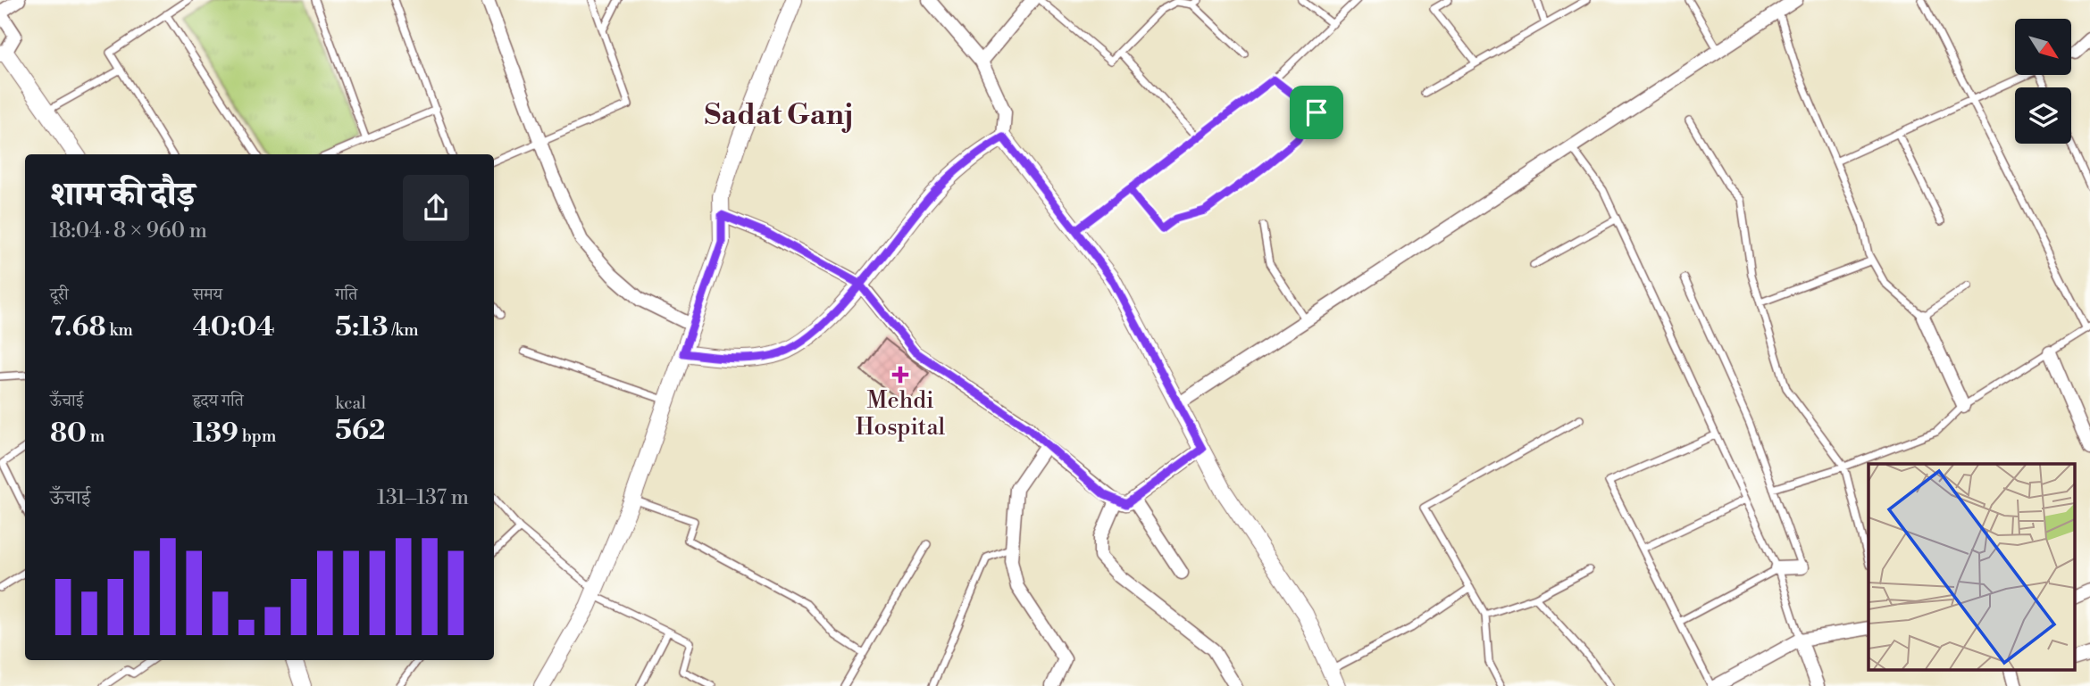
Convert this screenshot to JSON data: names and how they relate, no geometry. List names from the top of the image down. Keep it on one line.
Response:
{"districts":["Sadat Ganj"],"places":{"health":["Mehdi Hospital"]},"north":"bottom right","page":{"heading":["शाम की दौड़","18:04 · 8 × 960 m"],"stats":[["दूरी","7.68 km"],["समय","40:04"],["गति","5:13 /km"],["ऊँचाई","80 m"],["हृदय गति","139 bpm"],["kcal","562"]],"chart":["ऊँचाई","131–137 m"]}}
